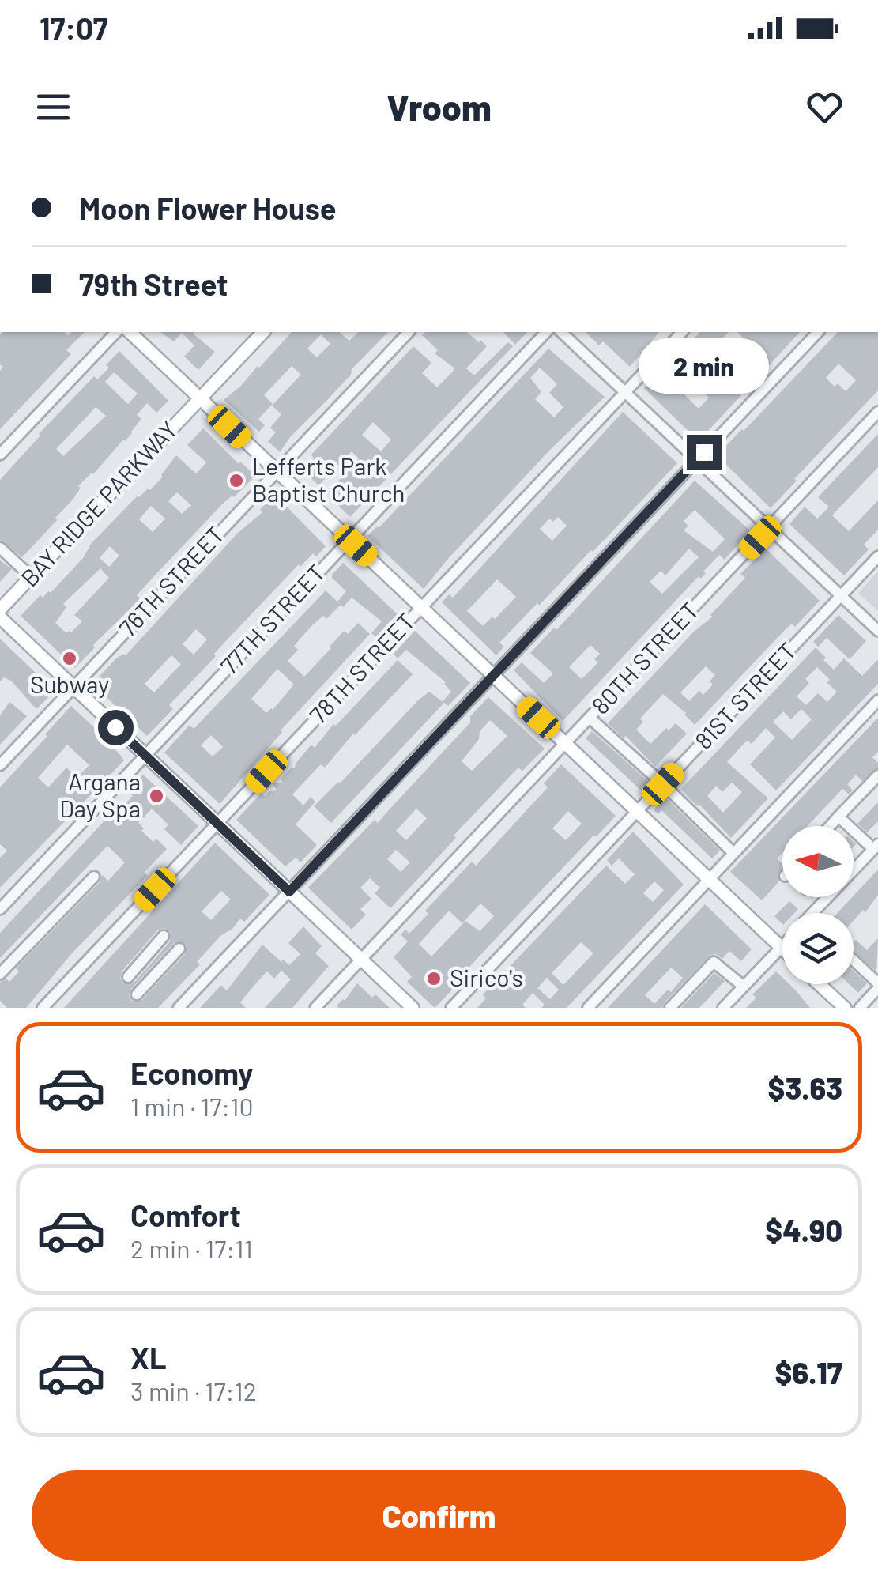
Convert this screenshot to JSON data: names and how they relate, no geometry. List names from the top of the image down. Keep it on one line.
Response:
{"streets":{"main road":["BAY RIDGE PARKWAY"],"street":["76TH STREET","77TH STREET","80TH STREET","78TH STREET","81ST STREET"]},"places":["Lefferts Park Baptist Church","Subway","Argana Day Spa","Sirico's"],"north":"left","page":{"status":"17:07","header":"Vroom","banner":["Moon Flower House","79th Street"],"bubble":"2 min","list":[{"name":"Economy","note":"1 min · 17:10","value":"$3.63"},{"name":"Comfort","note":"2 min · 17:11","value":"$4.90"},{"name":"XL","note":"3 min · 17:12","value":"$6.17"}],"buttons":"Confirm"}}
